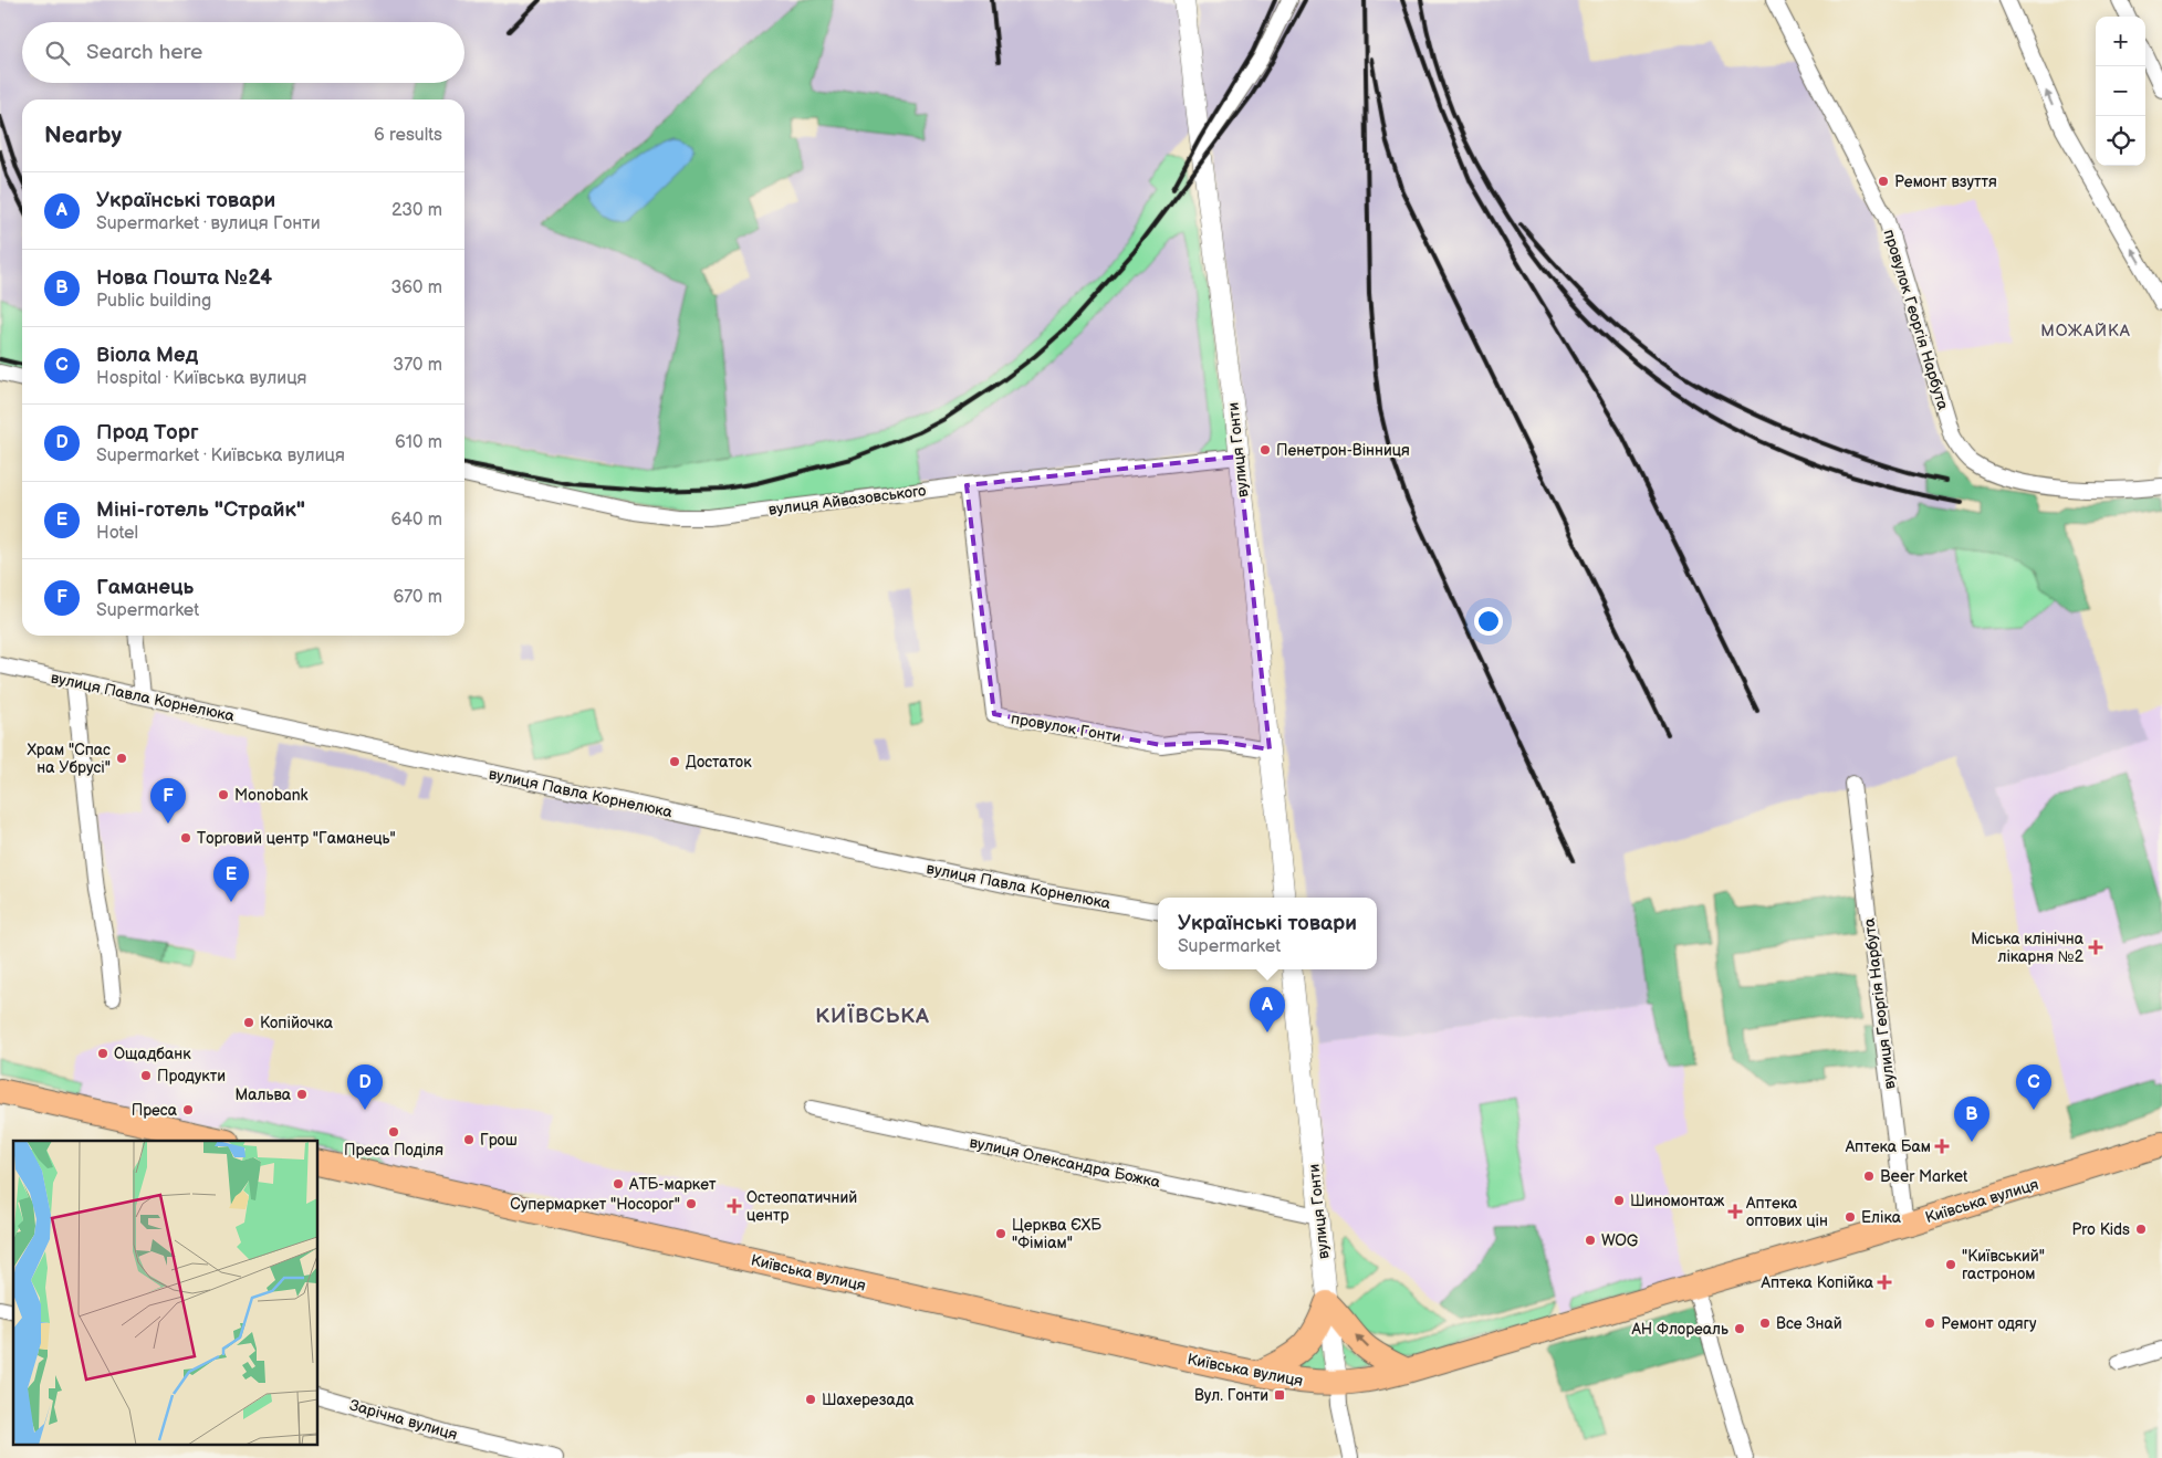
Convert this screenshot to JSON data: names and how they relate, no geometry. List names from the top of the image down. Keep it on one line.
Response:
{"streets":{"main road":["Київська вулиця"],"street":["провулок Георгія Нарбута","вулиця Гонти","вулиця Айвазовського","вулиця Павла Корнелюка","провулок Гонти","вулиця Георгія Нарбута","вулиця Олександра Божка","Зарічна вулиця"]},"crossings":[["вулиця Гонти","вулиця Айвазовського"],["вулиця Гонти","провулок Гонти"],["вулиця Гонти","вулиця Олександра Божка"],["вулиця Гонти","Київська вулиця"],["вулиця Айвазовського","провулок Гонти"],["вулиця Георгія Нарбута","Київська вулиця"]],"districts":["МОЖАЙКА","КИЇВСЬКА"],"places":{"other":["Ремонт взуття","Пенетрон-Вінниця","Храм \"Спас на Убрусі\"","Достаток","Monobank","Торговий центр \"Гаманець\"","Копійочка","Ощадбанк","Продукти","Мальва","Преса","Преса Поділя","Грош","Beer Market","АТБ-маркет","Шиномонтаж","Супермаркет \"Носорог\"","Еліка","Pro Kids","Церква ЄХБ \"Фіміам\"","WOG","\"Київський\" гастроном","Все Знай","Ремонт одягу","АН Флореаль","Шахерезада"],"health":["Міська клінічна лікарня №2","Аптека Бам","Остеопатичний центр","Аптека оптових цін","Аптека Копійка"],"transit":["Вул. Гонти"]},"page":{"map_buttons":["+","−"],"search":"Search here","heading":["Nearby","6 results"],"list":[{"mark":"A","name":"Українські товари","note":"Supermarket · вулиця Гонти","value":"230 m"},{"mark":"B","name":"Нова Пошта №24","note":"Public building","value":"360 m"},{"mark":"C","name":"Віола Мед","note":"Hospital · Київська вулиця","value":"370 m"},{"mark":"D","name":"Прод Торг","note":"Supermarket · Київська вулиця","value":"610 m"},{"mark":"E","name":"Міні-готель \"Страйк\"","note":"Hotel","value":"640 m"},{"mark":"F","name":"Гаманець","note":"Supermarket","value":"670 m"}],"pins":["F","E","A","C","D","B"],"popup":["Українські товари","Supermarket"]}}
